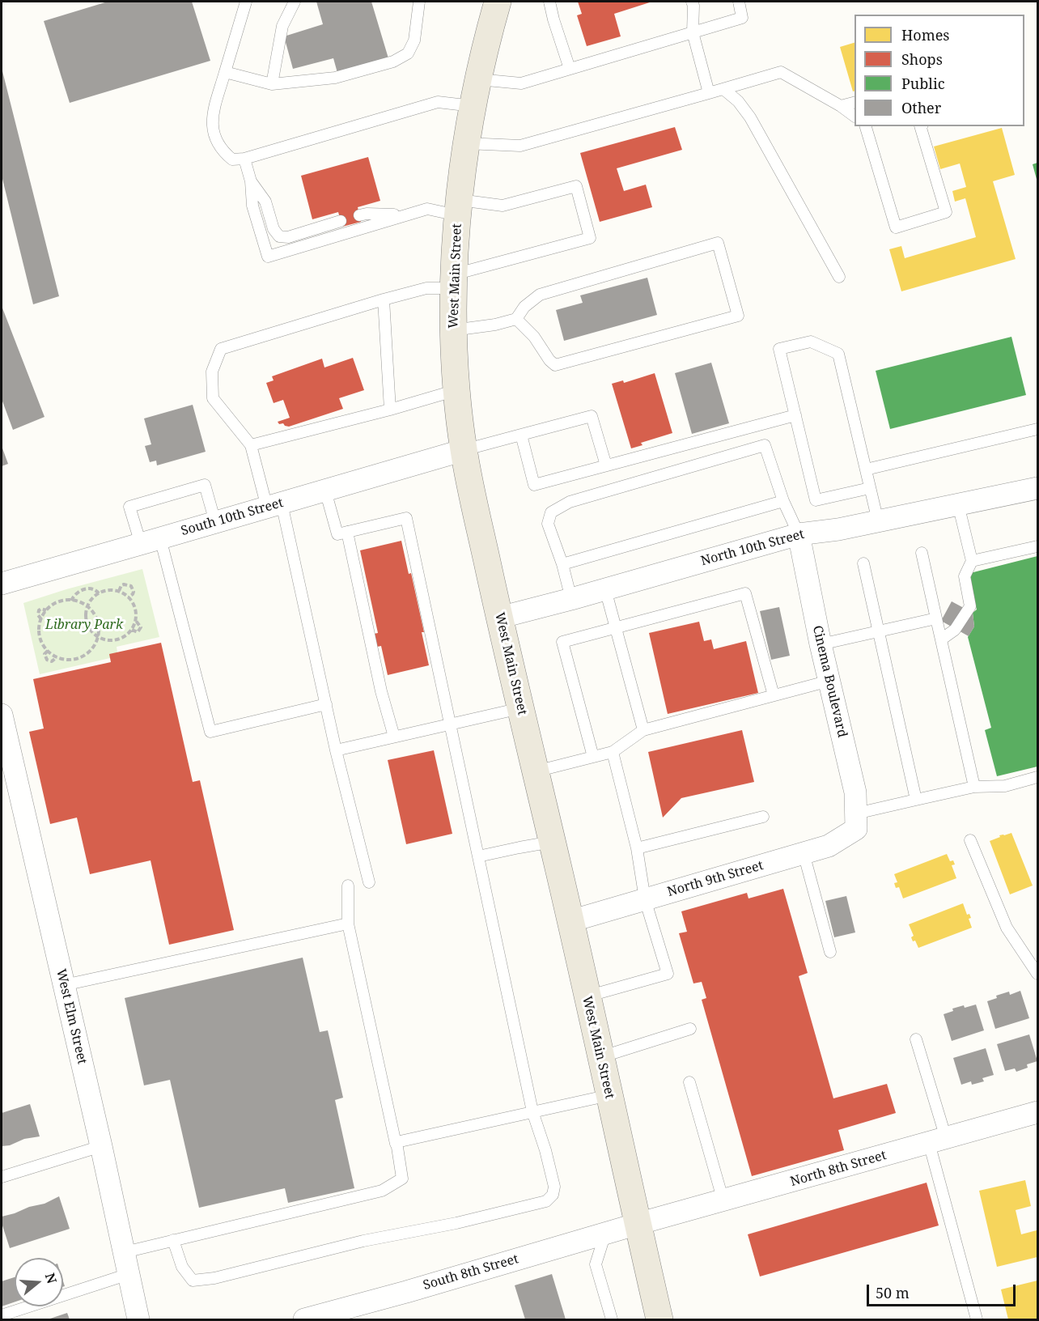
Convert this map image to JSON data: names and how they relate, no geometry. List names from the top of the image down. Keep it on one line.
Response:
{"streets":{"main road":["West Main Street"],"street":["South 10th Street","North 10th Street","Cinema Boulevard","North 9th Street","West Elm Street","North 8th Street","South 8th Street"]},"crossings":[["West Main Street","South 10th Street"],["West Main Street","North 10th Street"],["West Main Street","North 9th Street"],["West Main Street","North 8th Street"],["West Main Street","South 8th Street"],["North 10th Street","Cinema Boulevard"],["Cinema Boulevard","North 9th Street"],["North 8th Street","South 8th Street"]],"parks":["Library Park"],"legend":["Homes","Shops","Public","Other"],"scale_bar":"50 m","north":"right"}
